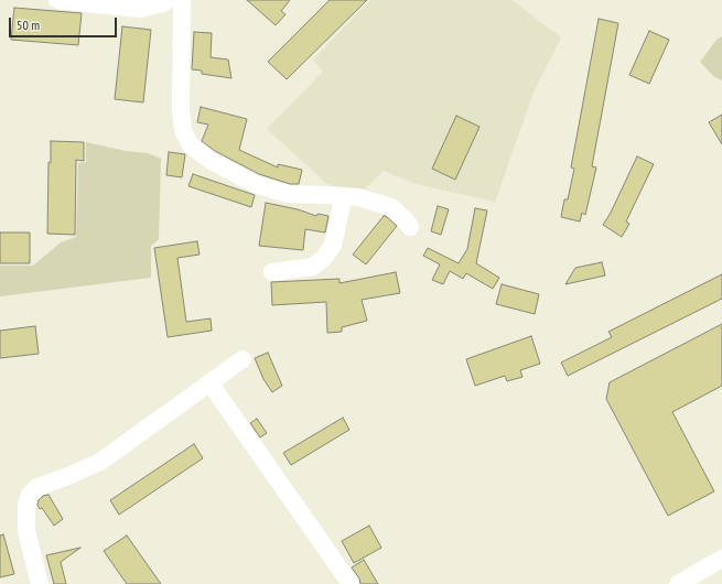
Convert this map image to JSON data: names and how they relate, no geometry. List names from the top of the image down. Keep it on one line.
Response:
{"scale_bar":"50 m"}
